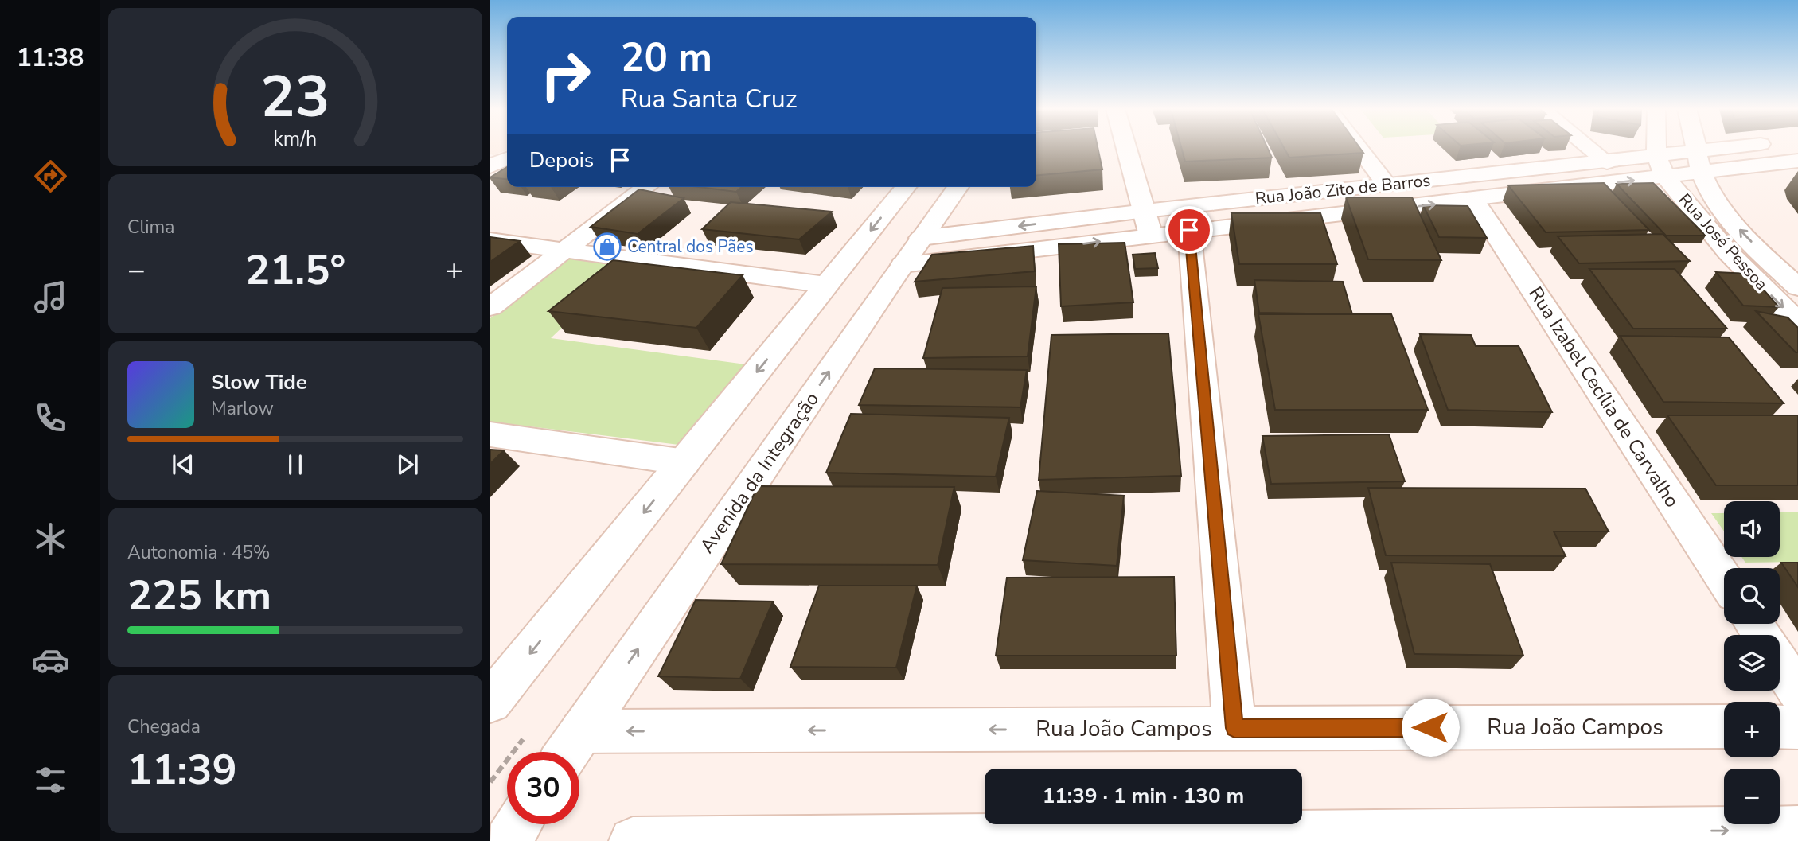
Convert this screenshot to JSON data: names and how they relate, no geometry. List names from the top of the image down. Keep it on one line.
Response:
{"streets":{"street":["Rua João Zito de Barros","Rua José Pessoa","Rua Izabel Cecília de Carvalho","Avenida da Integração","Rua João Campos"]},"crossings":[["Rua João Zito de Barros","Rua José Pessoa"],["Rua João Zito de Barros","Rua Izabel Cecília de Carvalho"],["Rua João Zito de Barros","Avenida da Integração"],["Avenida da Integração","Rua João Campos"]],"places":{"shop":["Central dos Pães"]},"page":{"tabs":"11:38","turn":["20 m","Rua Santa Cruz"],"then":"Depois","tile":["Clima",["Autonomia · 45%","225 km"],["Chegada","11:39"]],"heat":["−","21.5°","+"],"song":["Slow Tide","Marlow"],"map_buttons":["+","−"],"limit":"30","trip":"11:39 · 1 min · 130 m","gauge":["23","km/h"]}}
